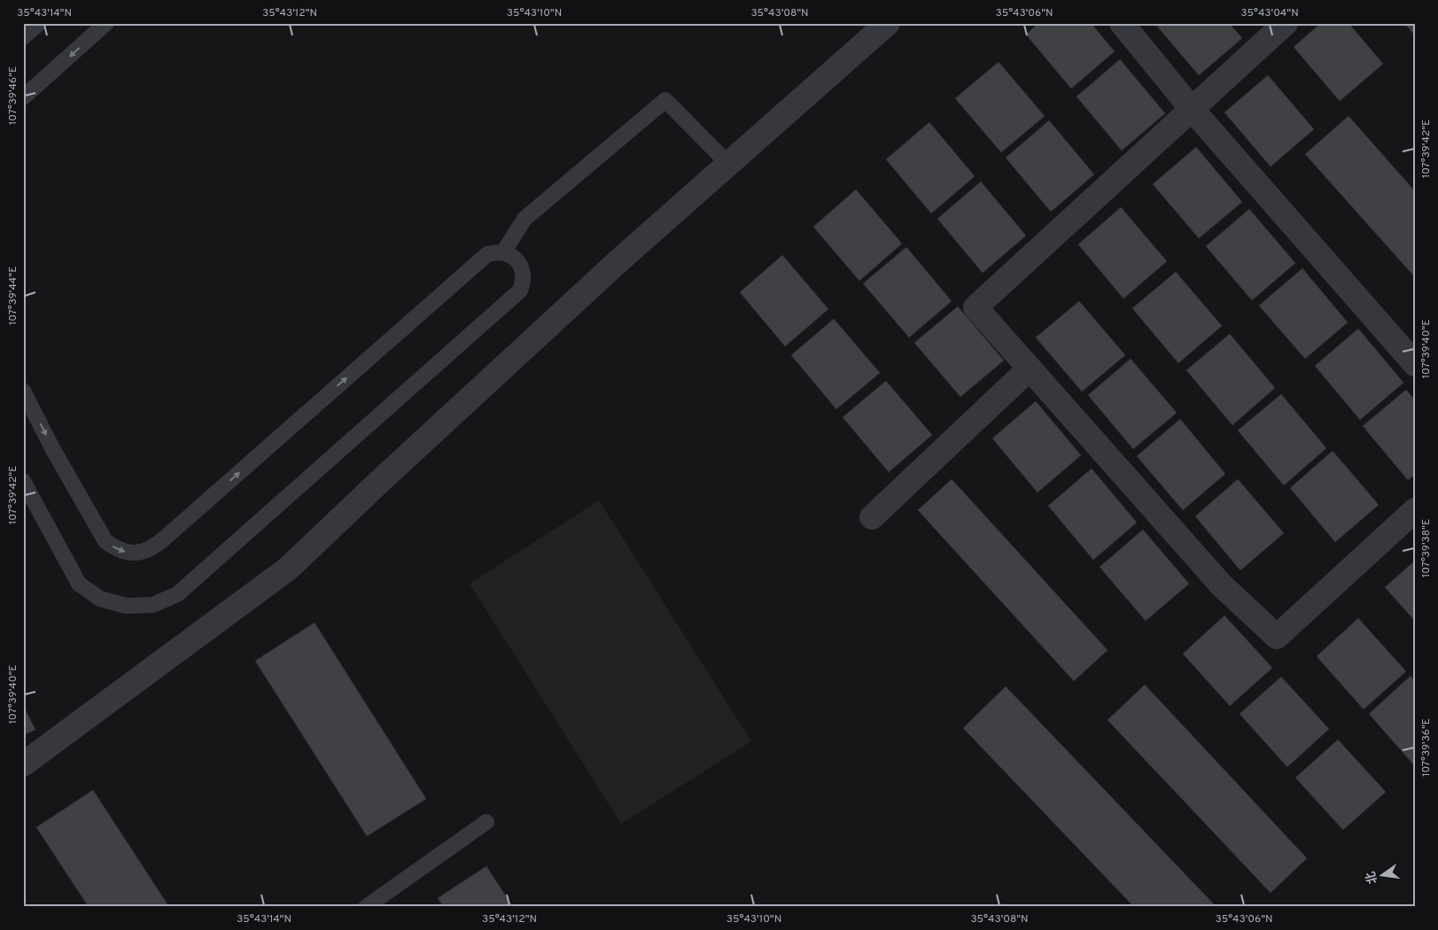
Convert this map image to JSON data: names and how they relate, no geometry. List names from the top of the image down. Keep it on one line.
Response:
{"north":"left","coordinates":["35°43'14\"N","35°43'12\"N","35°43'10\"N","35°43'08\"N","35°43'06\"N","35°43'04\"N","107°39'46\"E","107°39'42\"E","107°39'44\"E","107°39'40\"E","107°39'38\"E","107°39'36\"E"]}
